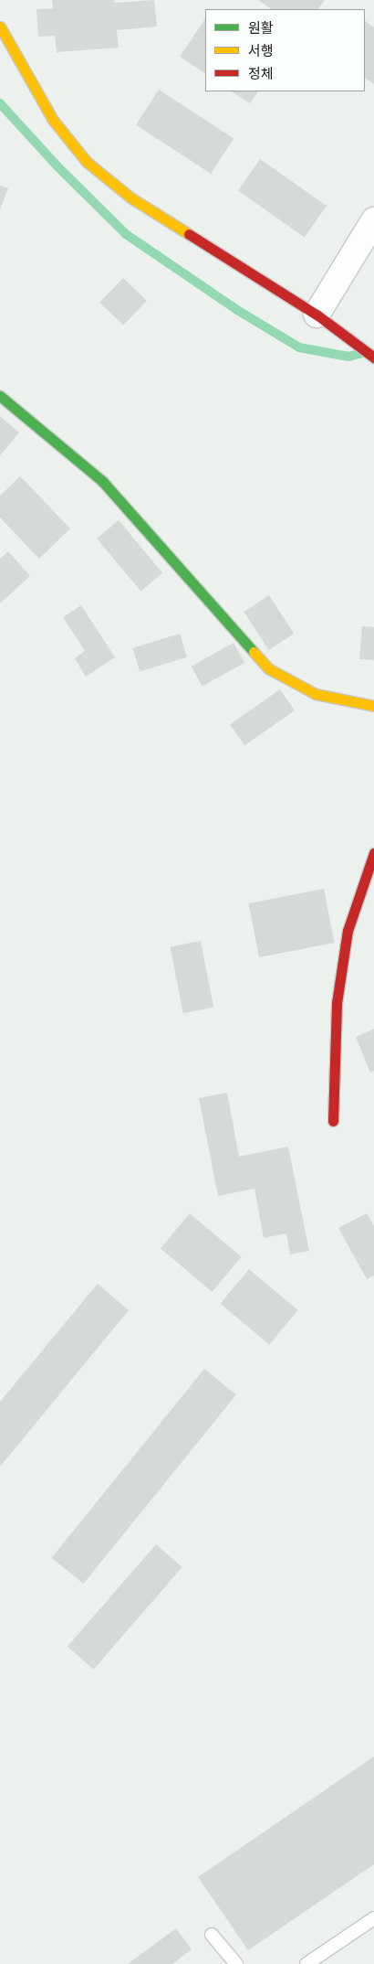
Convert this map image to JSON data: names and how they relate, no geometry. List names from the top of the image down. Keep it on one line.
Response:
{"legend":["원활","서행","정체"]}
